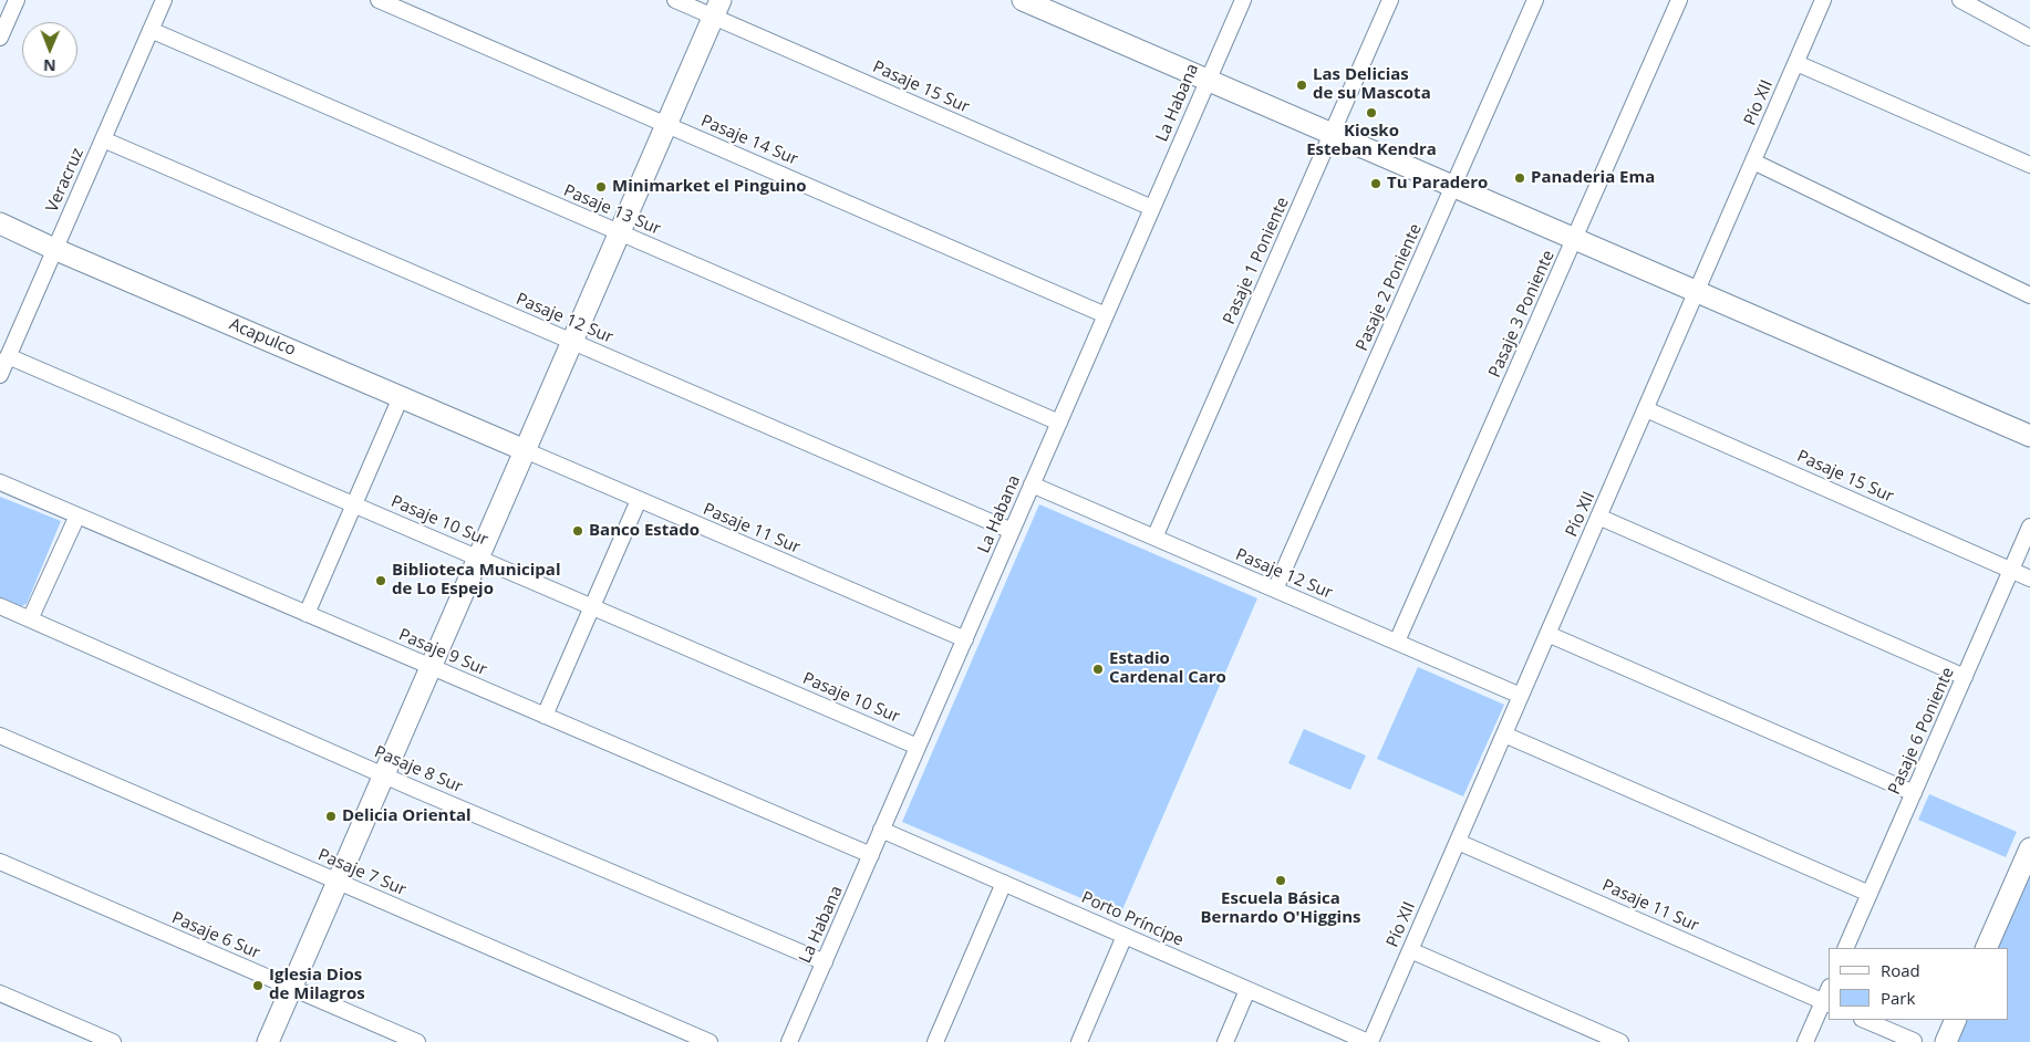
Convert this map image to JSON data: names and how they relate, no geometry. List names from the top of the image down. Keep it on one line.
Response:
{"streets":{"main road":["Acapulco"],"street":["Pasaje 15 Sur","La Habana","Pío XII","Pasaje 14 Sur","Veracruz","Pasaje 13 Sur","Pasaje 1 Poniente","Pasaje 2 Poniente","Pasaje 3 Poniente","Pasaje 12 Sur","Pasaje 10 Sur","Pasaje 11 Sur","Pasaje 9 Sur","Pasaje 6 Poniente","Pasaje 8 Sur","Pasaje 7 Sur","Porto Príncipe","Pasaje 6 Sur"]},"crossings":[["Pasaje 15 Sur","La Habana"],["Pasaje 15 Sur","Pío XII"],["Pasaje 15 Sur","Pasaje 6 Poniente"],["La Habana","Pasaje 14 Sur"],["La Habana","Pasaje 13 Sur"],["La Habana","Pasaje 12 Sur"],["La Habana","Pasaje 10 Sur"],["La Habana","Pasaje 11 Sur"],["La Habana","Pasaje 9 Sur"],["La Habana","Pasaje 8 Sur"],["La Habana","Porto Príncipe"],["Pío XII","Pasaje 12 Sur"],["Pío XII","Pasaje 11 Sur"],["Pío XII","Porto Príncipe"],["Veracruz","Pasaje 13 Sur"],["Veracruz","Pasaje 12 Sur"],["Veracruz","Acapulco"],["Veracruz","Pasaje 10 Sur"],["Pasaje 1 Poniente","Pasaje 12 Sur"],["Pasaje 2 Poniente","Pasaje 12 Sur"],["Pasaje 3 Poniente","Pasaje 12 Sur"],["Acapulco","Pasaje 11 Sur"]],"places":["Las Delicias de su Mascota","Kiosko Esteban Kendra","Panaderia Ema","Tu Paradero","Minimarket el Pinguino","Banco Estado","Biblioteca Municipal de Lo Espejo","Estadio Cardenal Caro","Delicia Oriental","Escuela Básica Bernardo O'Higgins","Iglesia Dios de Milagros"],"legend":["Road","Park"],"north":"bottom"}
